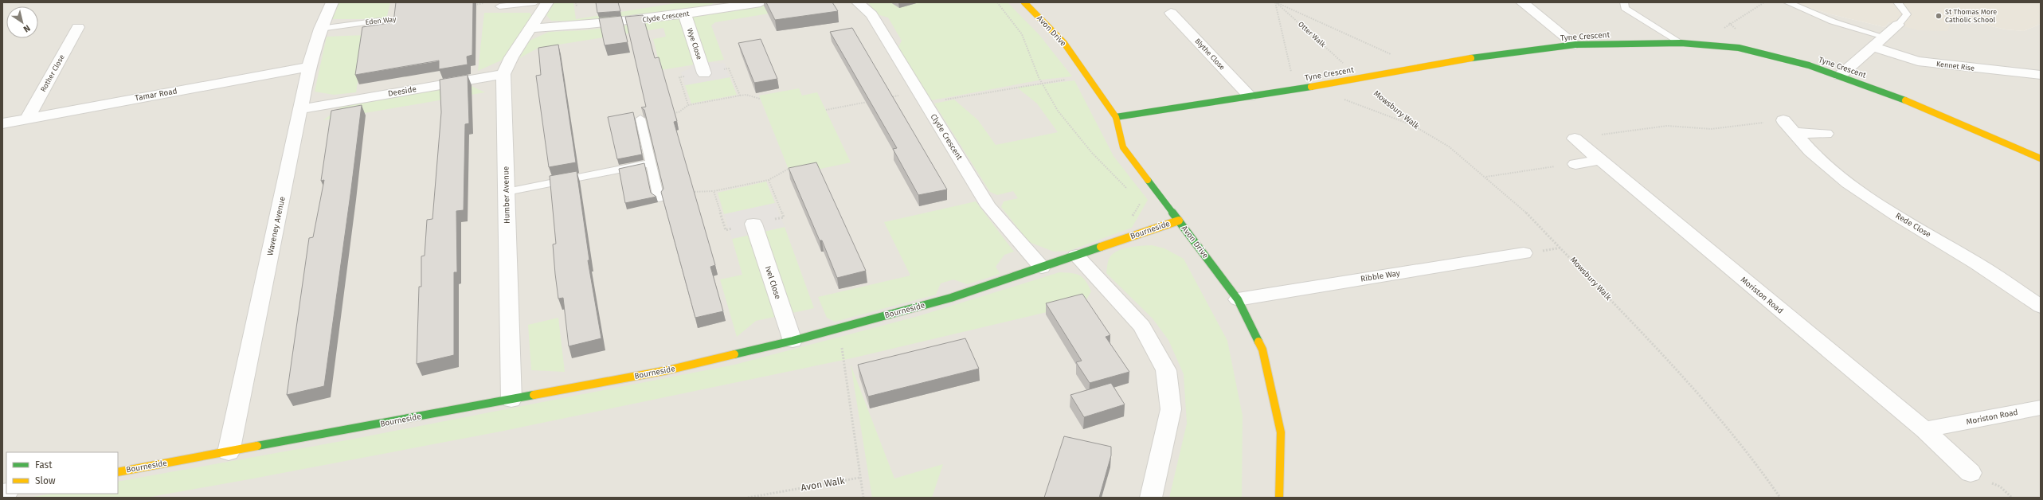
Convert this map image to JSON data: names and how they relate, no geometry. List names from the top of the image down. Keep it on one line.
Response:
{"streets":{"street":["Clyde Crescent","Avon Drive","Tyne Crescent","Wye Close","Blythe Close","Kennet Rise","Rother Close","Deeside","Tamar Road","Humber Avenue","Rede Close","Waveney Avenue","Bourneside","Ribble Way","Ivel Close","Moriston Road"],"lane":["Eden Way"],"path":["Otter Walk","Mowsbury Walk","Avon Walk"]},"crossings":[["Clyde Crescent","Wye Close"],["Clyde Crescent","Humber Avenue"],["Clyde Crescent","Bourneside"],["Eden Way","Waveney Avenue"],["Avon Drive","Tyne Crescent"],["Avon Drive","Bourneside"],["Avon Drive","Ribble Way"],["Tyne Crescent","Blythe Close"],["Rother Close","Tamar Road"],["Deeside","Humber Avenue"],["Deeside","Waveney Avenue"],["Tamar Road","Waveney Avenue"],["Humber Avenue","Bourneside"],["Waveney Avenue","Bourneside"],["Bourneside","Ivel Close"]],"places":["St Thomas More Catholic School"],"legend":["Fast","Slow"],"north":"bottom right"}
